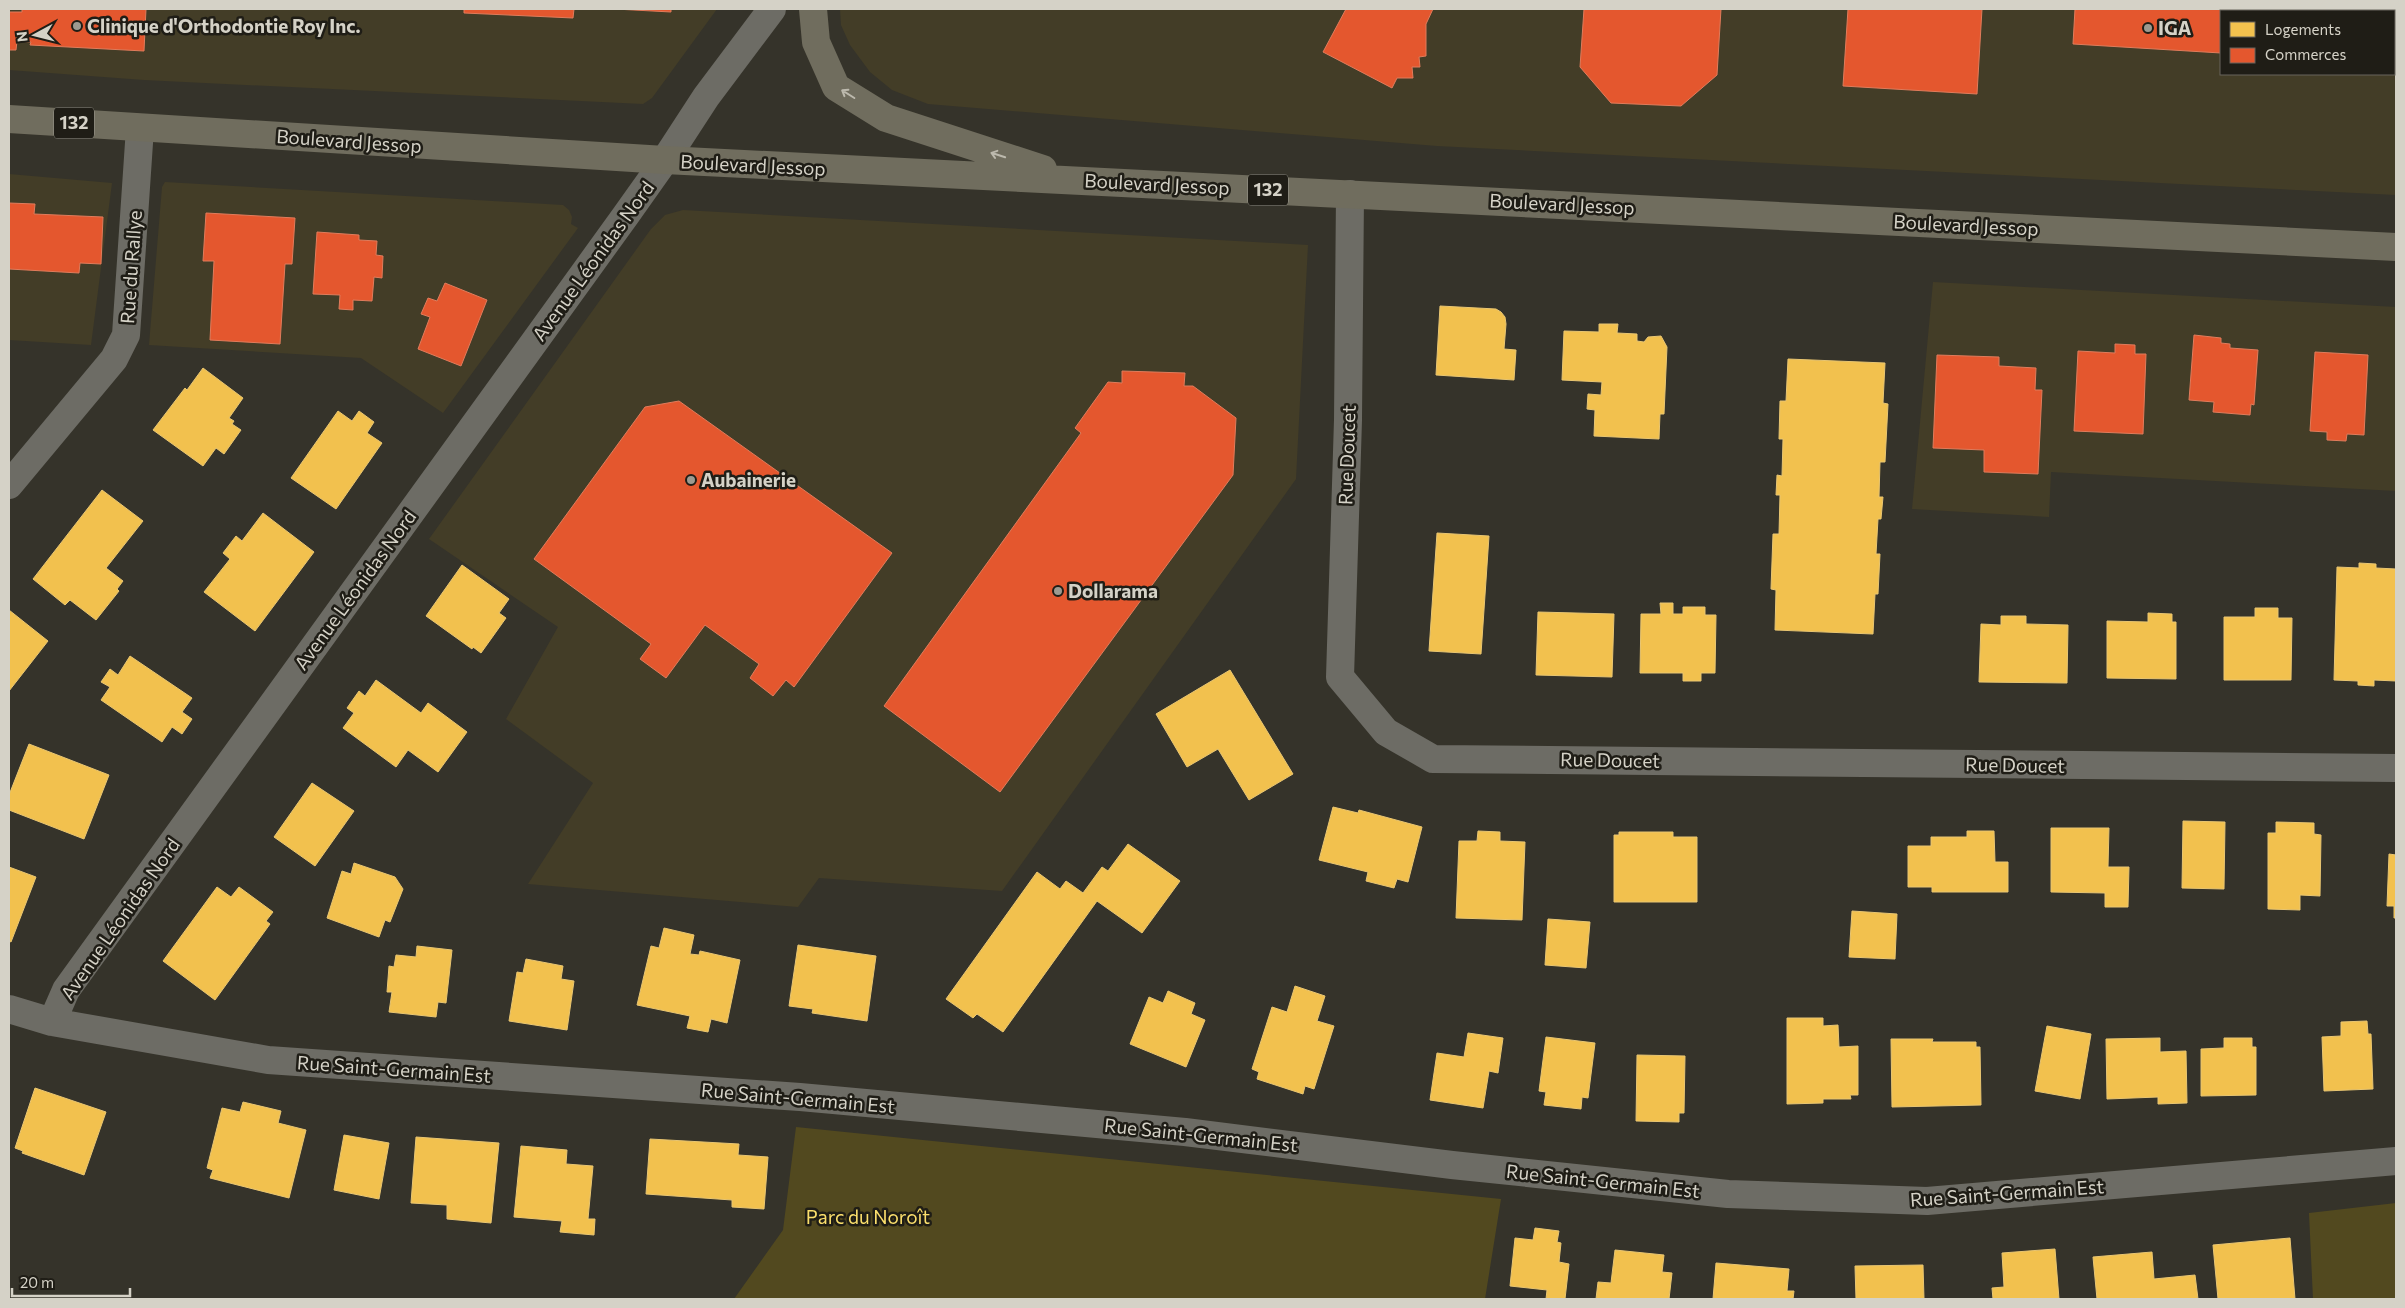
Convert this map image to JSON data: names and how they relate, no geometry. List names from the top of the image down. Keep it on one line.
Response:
{"streets":{"main road":["132","Boulevard Jessop"],"street":["Avenue Léonidas Nord","Rue du Rallye","Rue Doucet","Rue Saint-Germain Est"]},"crossings":[["Boulevard Jessop","Avenue Léonidas Nord"],["Boulevard Jessop","Rue du Rallye"],["Boulevard Jessop","Rue Doucet"],["Avenue Léonidas Nord","Rue Saint-Germain Est"]],"parks":["Parc du Noroît"],"places":["Clinique d'Orthodontie Roy Inc.","IGA","Aubainerie","Dollarama"],"legend":["Logements","Commerces"],"scale_bar":"20 m","north":"left"}
